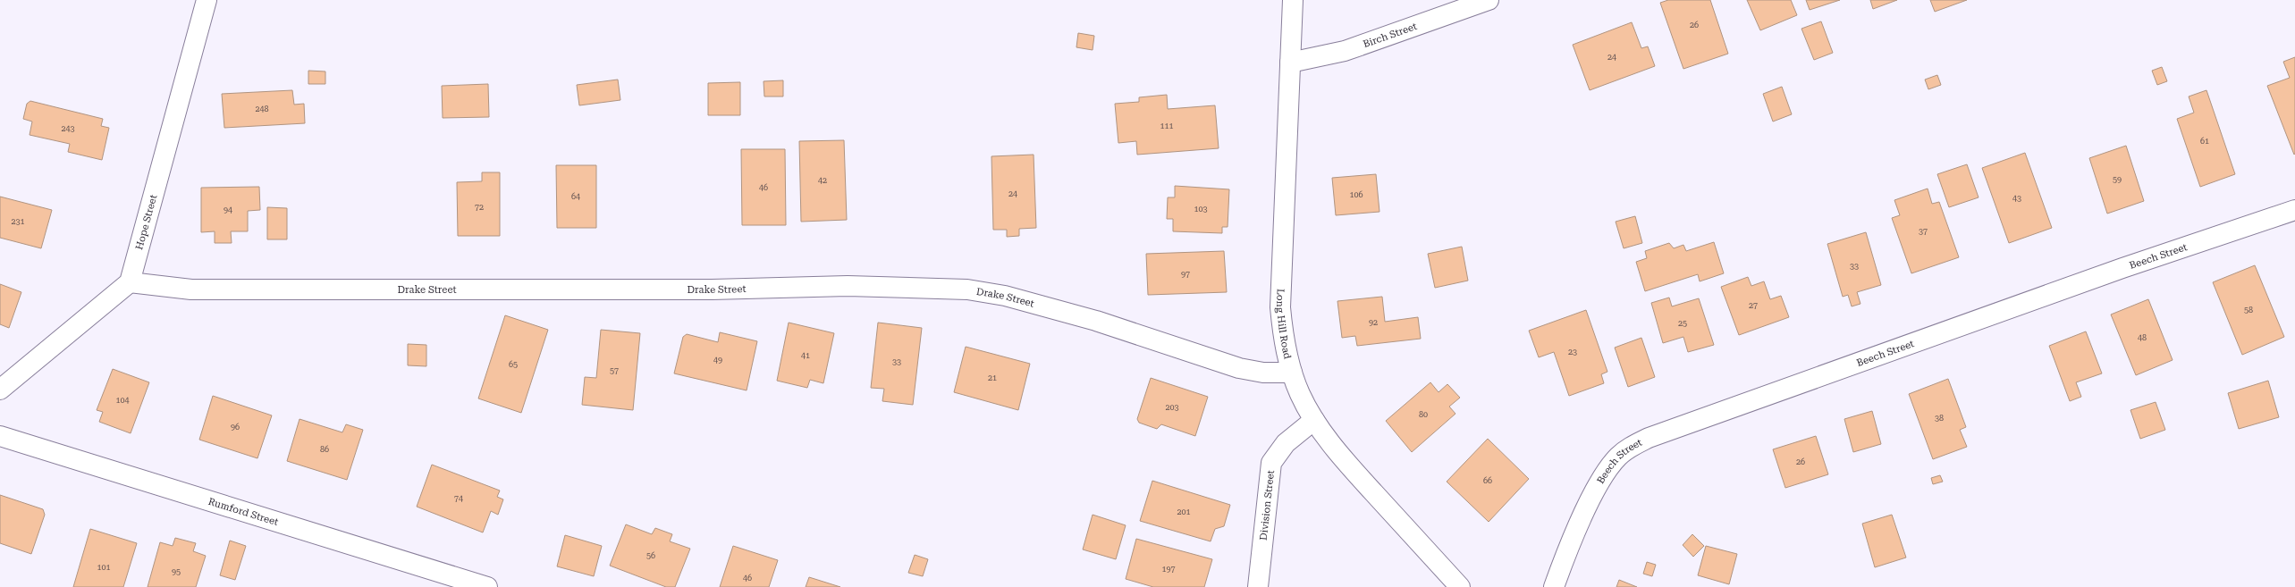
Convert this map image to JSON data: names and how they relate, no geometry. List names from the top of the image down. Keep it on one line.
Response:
{"streets":{"street":["Birch Street","Hope Street","Beech Street","Drake Street","Long Hill Road","Division Street","Rumford Street"]},"crossings":[["Birch Street","Long Hill Road"],["Hope Street","Drake Street"],["Drake Street","Long Hill Road"],["Long Hill Road","Division Street"]],"house_numbers":["26","24","248","111","243","61","59","42","46","24","106","64","43","72","103","94","231","37","33","97","27","58","92","25","48","23","41","49","33","65","57","21","104","203","80","38","96","86","26","66","74","201","56","101","197","95","46"]}
